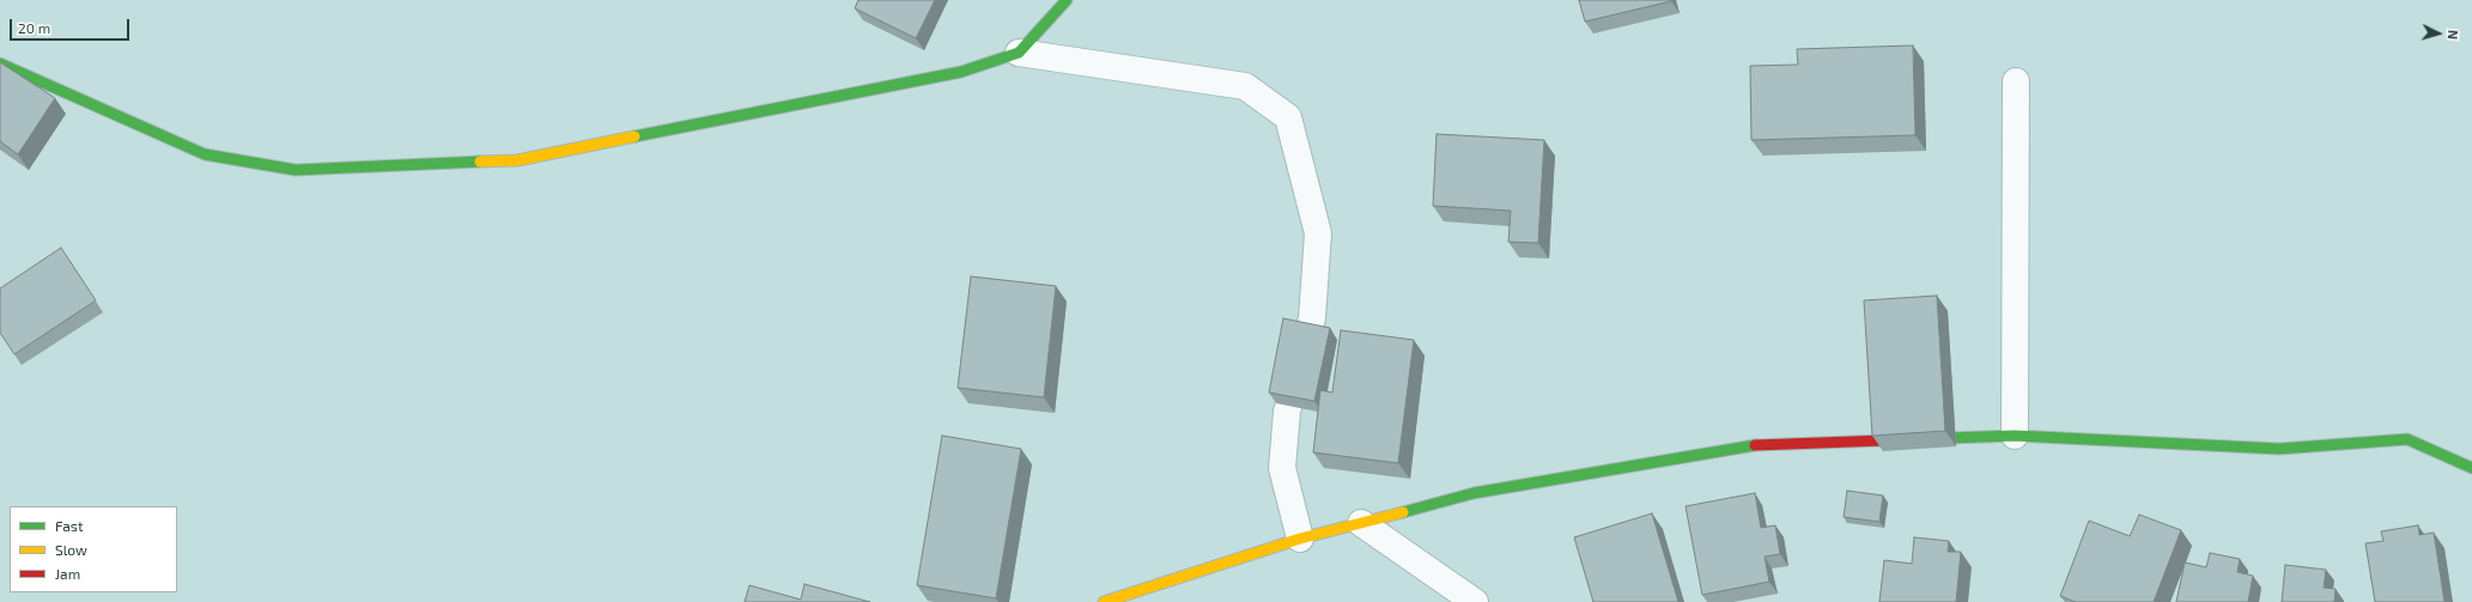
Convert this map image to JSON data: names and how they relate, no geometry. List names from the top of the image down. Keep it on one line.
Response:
{"legend":["Fast","Slow","Jam"],"scale_bar":"20 m","north":"right"}
